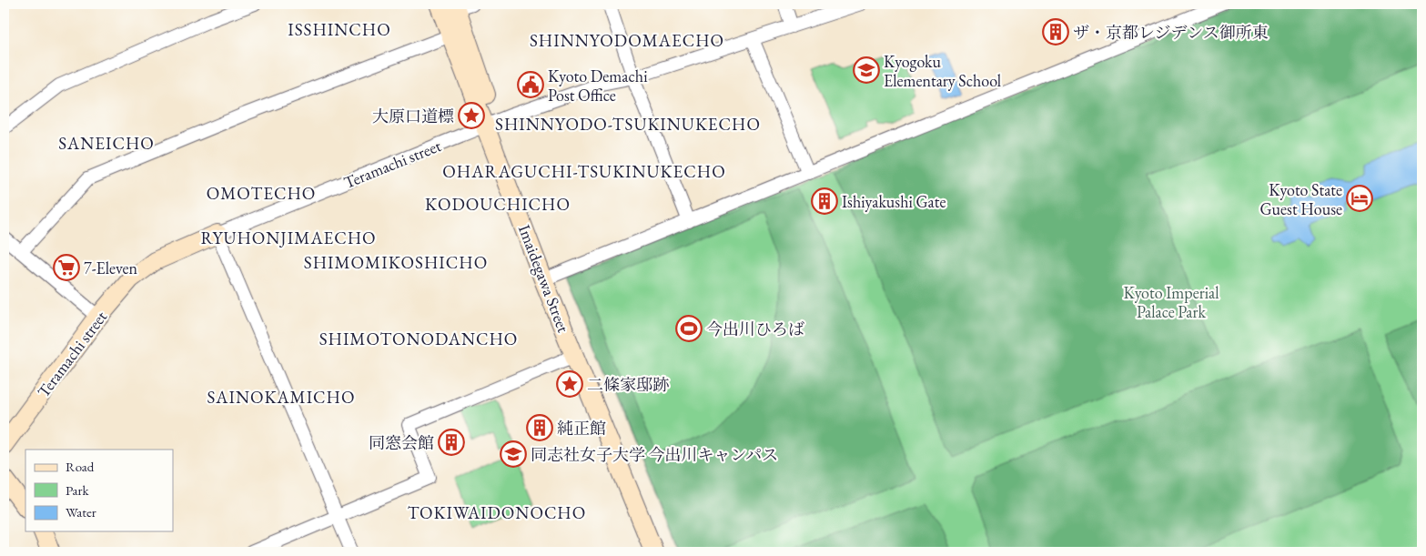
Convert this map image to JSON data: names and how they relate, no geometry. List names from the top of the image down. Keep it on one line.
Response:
{"streets":{"main road":["Teramachi street","Imaidegawa Street"]},"crossings":[["Teramachi street","Imaidegawa Street"]],"districts":["ISSHINCHO","SHINNYODOMAECHO","SHINNYODO-TSUKINUKECHO","SANEICHO","OHARAGUCHI-TSUKINUKECHO","OMOTECHO","KODOUCHICHO","RYUHONJIMAECHO","SHIMOMIKOSHICHO","SHIMOTONODANCHO","SAINOKAMICHO","TOKIWAIDONOCHO"],"parks":["Kyoto Imperial Palace Park"],"places":{"building":["ザ・京都レジデンス御所東","Ishiyakushi Gate","純正館","同窓会館"],"school or university":["Kyogoku Elementary School","同志社女子大学 今出川キャンパス"],"public building":["Kyoto Demachi Post Office"],"place":["大原口道標","二條家邸跡"],"hotel":["Kyoto State Guest House"],"supermarket":["7-Eleven"],"sports":["今出川ひろば"]},"legend":["Road","Park","Water"]}
